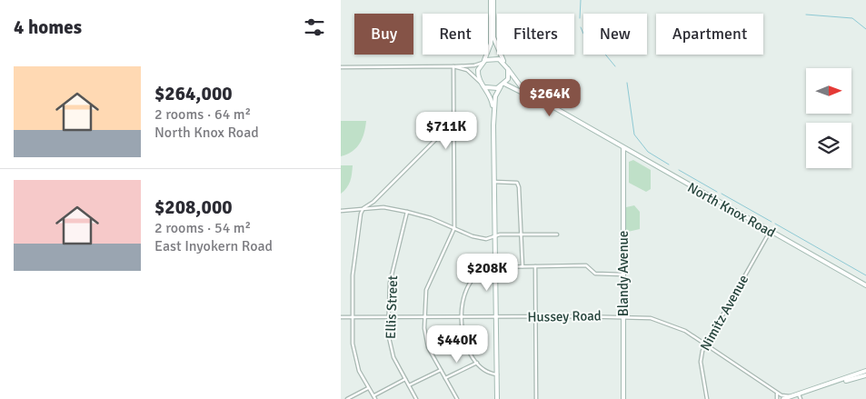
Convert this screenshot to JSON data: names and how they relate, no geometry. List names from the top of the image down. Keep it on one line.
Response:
{"streets":{"street":["North Knox Road","Blandy Avenue","Ellis Street","Nimitz Avenue","Hussey Road"]},"crossings":[["North Knox Road","Blandy Avenue"],["North Knox Road","Nimitz Avenue"],["Blandy Avenue","Hussey Road"],["Ellis Street","Hussey Road"],["Nimitz Avenue","Hussey Road"]],"north":"right","page":{"heading":"4 homes","chip":["Buy","Rent","Filters","New","Apartment"],"list":[{"name":"$264,000","note":"2 rooms · 64 m² · North Knox Road"},{"name":"$208,000","note":"2 rooms · 54 m² · East Inyokern Road"}],"price":["$264K","$711K","$208K","$440K"]}}
